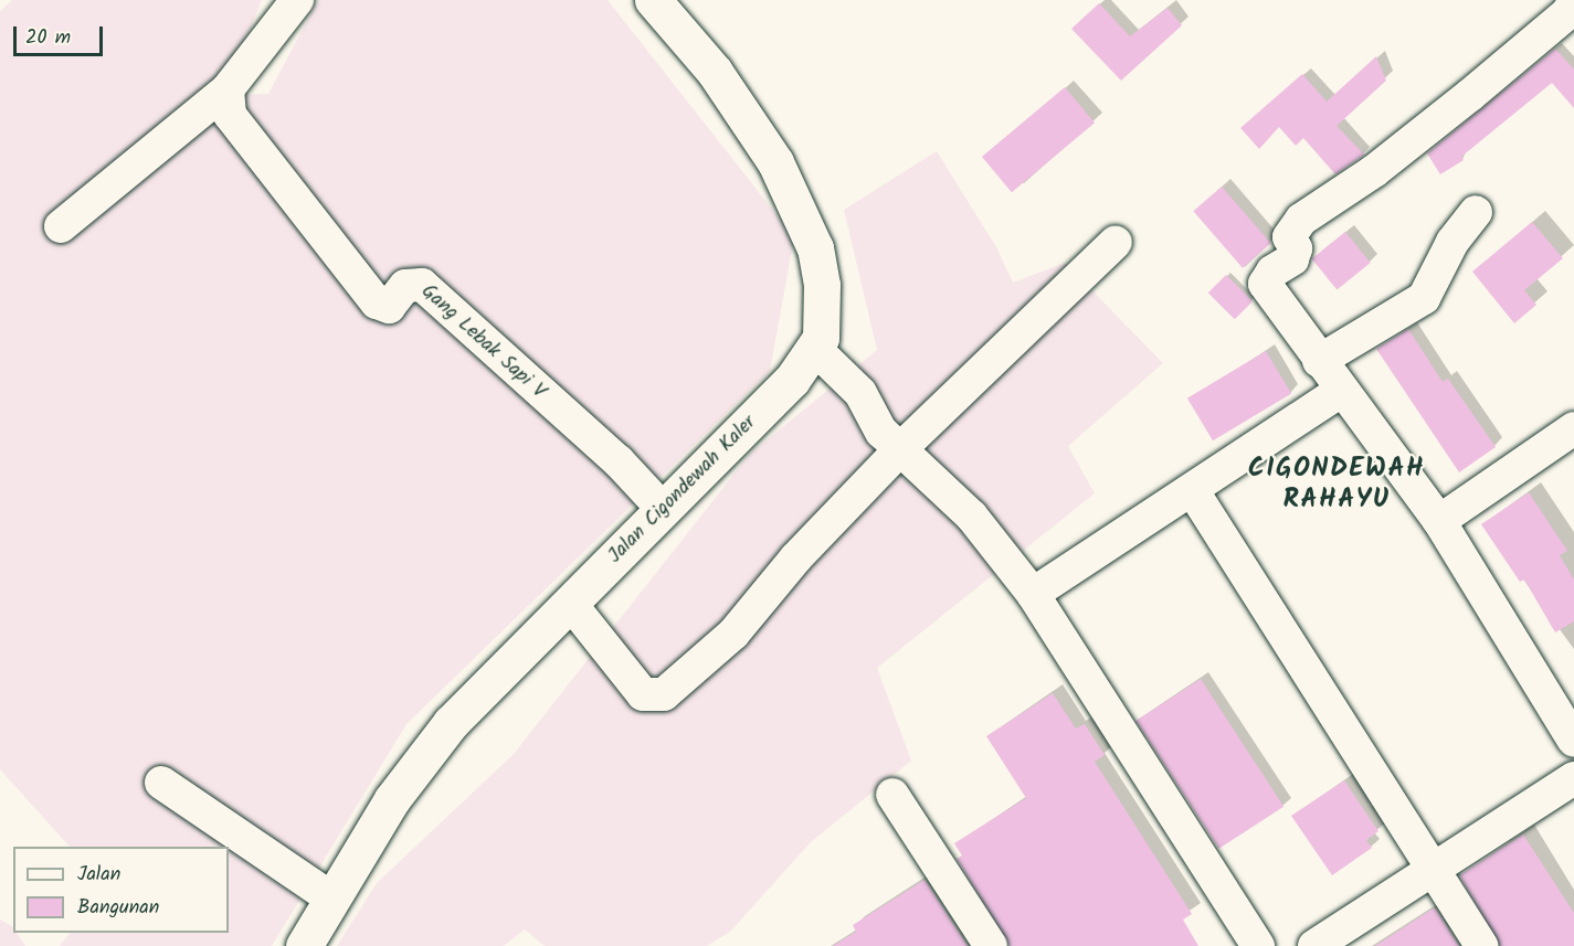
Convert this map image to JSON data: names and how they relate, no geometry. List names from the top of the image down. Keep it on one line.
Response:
{"streets":{"main road":["Jalan Cigondewah Kaler"],"street":["Gang Lebak Sapi V"]},"crossings":[["Gang Lebak Sapi V","Jalan Cigondewah Kaler"]],"districts":["CIGONDEWAH RAHAYU"],"legend":["Jalan","Bangunan"],"scale_bar":"20 m"}
